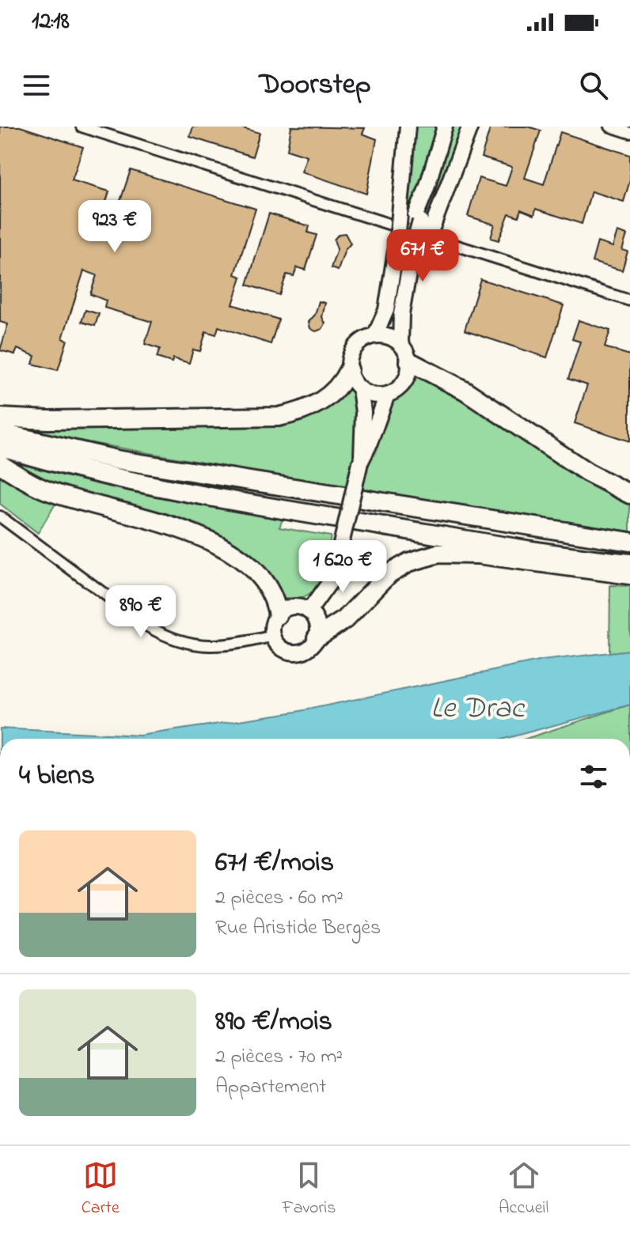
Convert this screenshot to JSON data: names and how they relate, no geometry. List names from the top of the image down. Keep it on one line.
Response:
{"water":["Le Drac"],"page":{"status":"12:18","header":"Doorstep","price":["923 €","671 €","1 620 €","890 €"],"heading":"4 biens","list":[{"name":"671 €/mois","note":"2 pièces · 60 m² · Rue Aristide Bergès"},{"name":"890 €/mois","note":"2 pièces · 70 m² · Appartement"}],"tabs":["Carte","Favoris","Accueil"]}}
